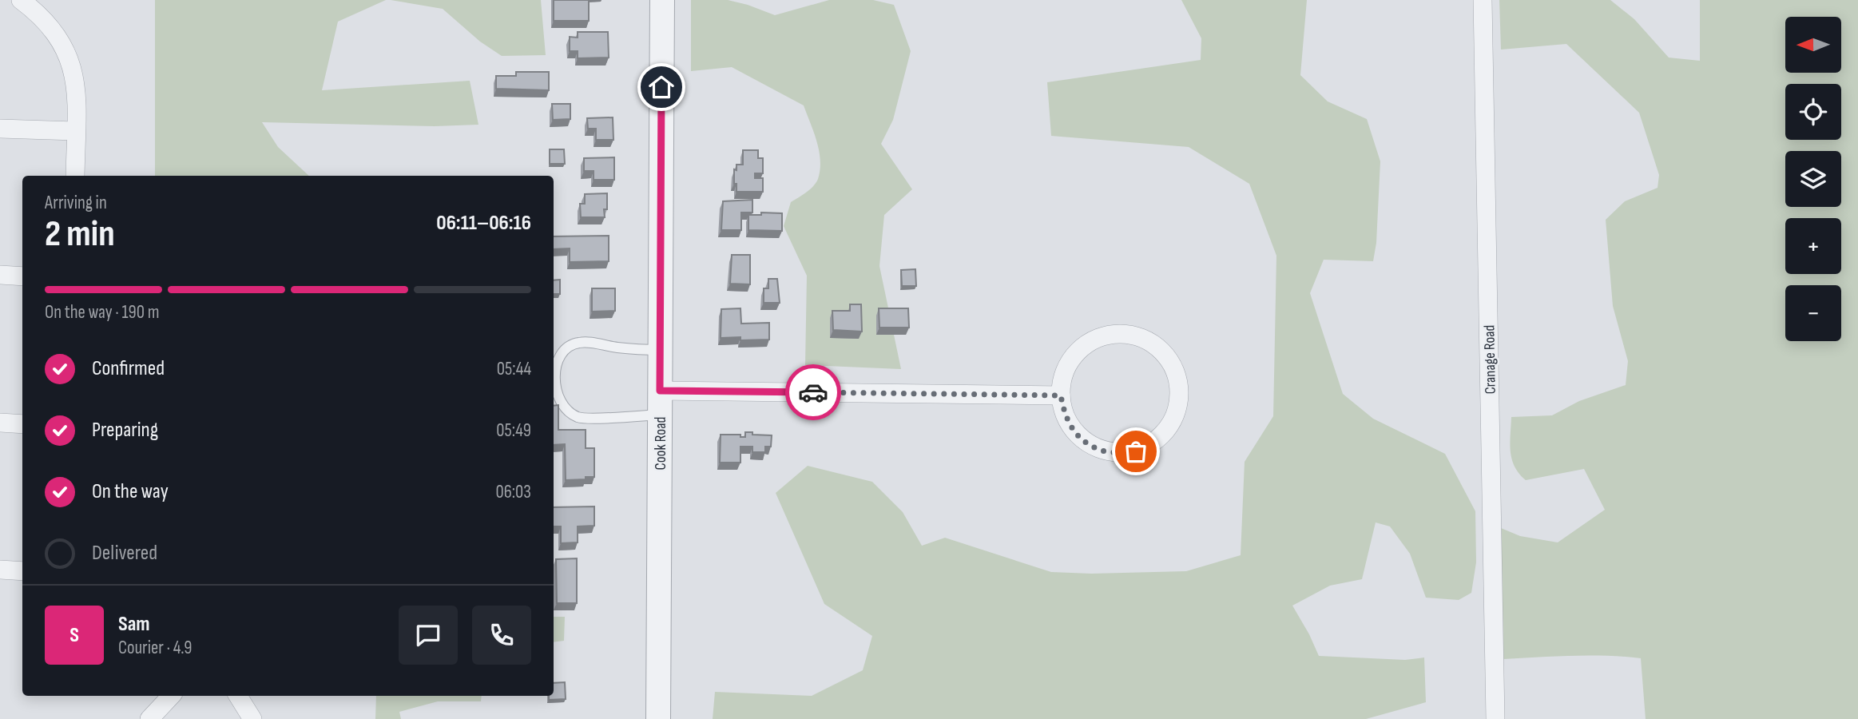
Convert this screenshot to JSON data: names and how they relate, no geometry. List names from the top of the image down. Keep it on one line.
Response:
{"streets":{"street":["Cranage Road","Cook Road"]},"north":"left","page":{"map_buttons":["+","−"],"heading":["2 min","Arriving in","06:11–06:16"],"panel":["Sam","Courier · 4.9"],"bar":"On the way · 190 m","list":[["Confirmed","05:44"],["Preparing","05:49"],["On the way","06:03"],"Delivered"],"round":"S"}}
